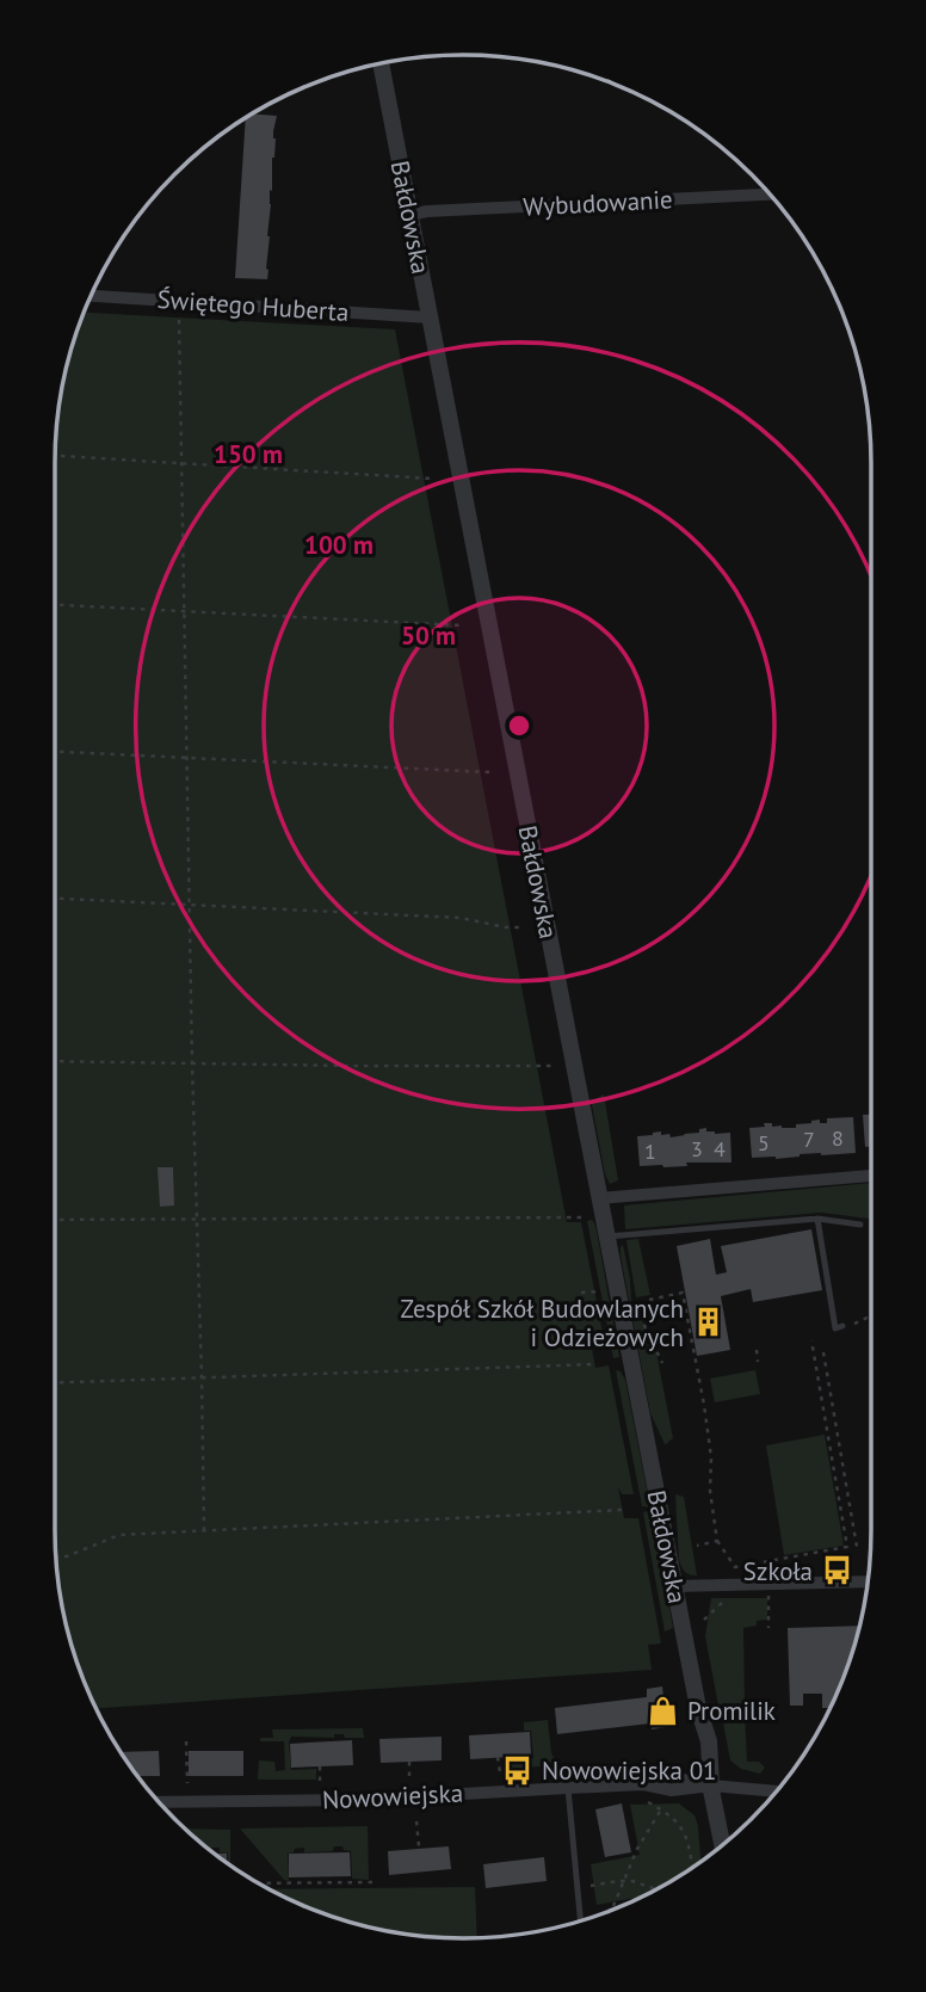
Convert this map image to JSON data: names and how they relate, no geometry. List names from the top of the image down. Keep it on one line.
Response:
{"streets":{"street":["Wybudowanie","Bałdowska","Świętego Huberta","Nowowiejska"]},"crossings":[["Wybudowanie","Bałdowska"],["Bałdowska","Świętego Huberta"],["Bałdowska","Nowowiejska"]],"places":{"building":["Zespół Szkół Budowlanych i Odzieżowych"],"bus stop":["Szkoła","Nowowiejska 01"],"shop":["Promilik"]},"house_numbers":["8","7","5","3","4","1"],"rings":["150 m","100 m","50 m"]}
